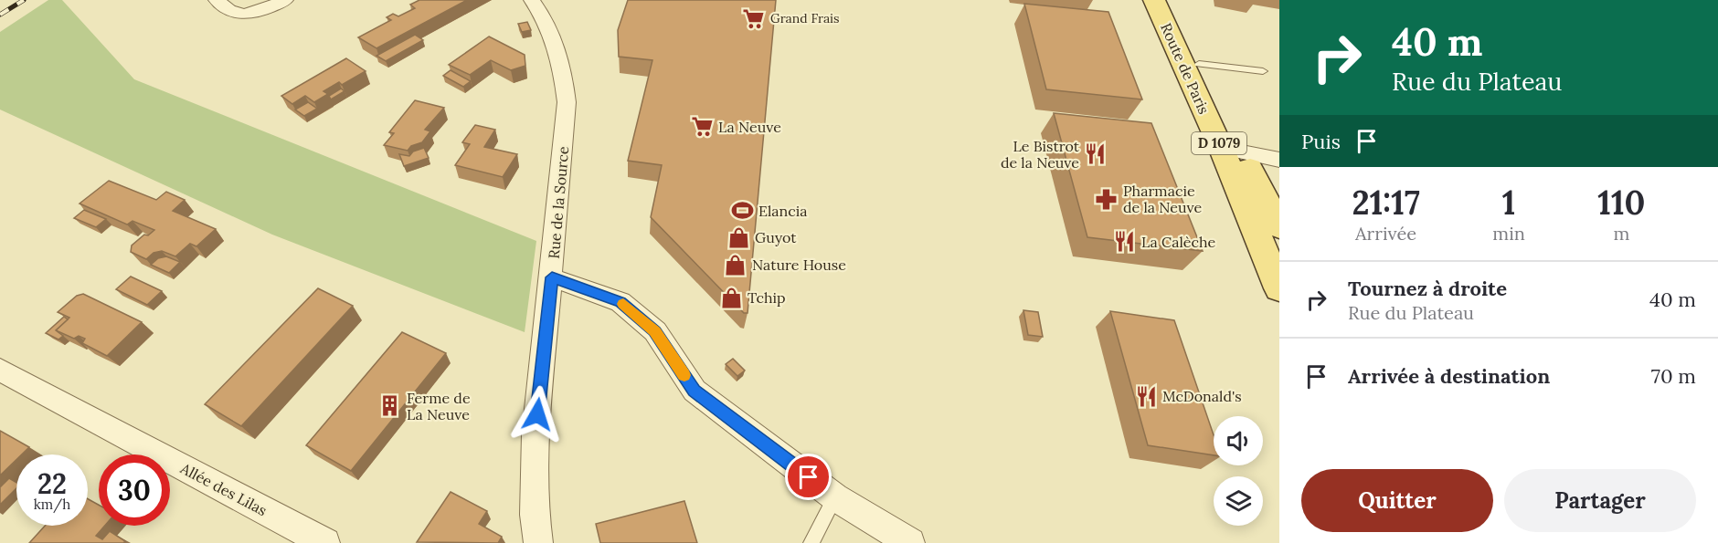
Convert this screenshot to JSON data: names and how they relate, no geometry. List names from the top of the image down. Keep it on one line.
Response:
{"streets":{"main road":["Route de Paris","D 1079"],"street":["Rue de la Source","Allée des Lilas"]},"places":{"supermarket":["Grand Frais","La Neuve"],"restaurant":["Le Bistrot de la Neuve","La Calèche","McDonald's"],"pharmacy":["Pharmacie de la Neuve"],"sports":["Elancia"],"shop":["Guyot","Nature House","Tchip"],"building":["Ferme de La Neuve"]},"page":{"turn":["40 m","Rue du Plateau"],"then":"Puis","eta":["21:17","Arrivée","1","min","110","m"],"list":[{"name":"Tournez à droite","note":"Rue du Plateau","value":"40 m"},{"name":"Arrivée à destination","value":"70 m"}],"speed":"22 km/h","limit":"30","buttons":["Quitter","Partager"]}}
